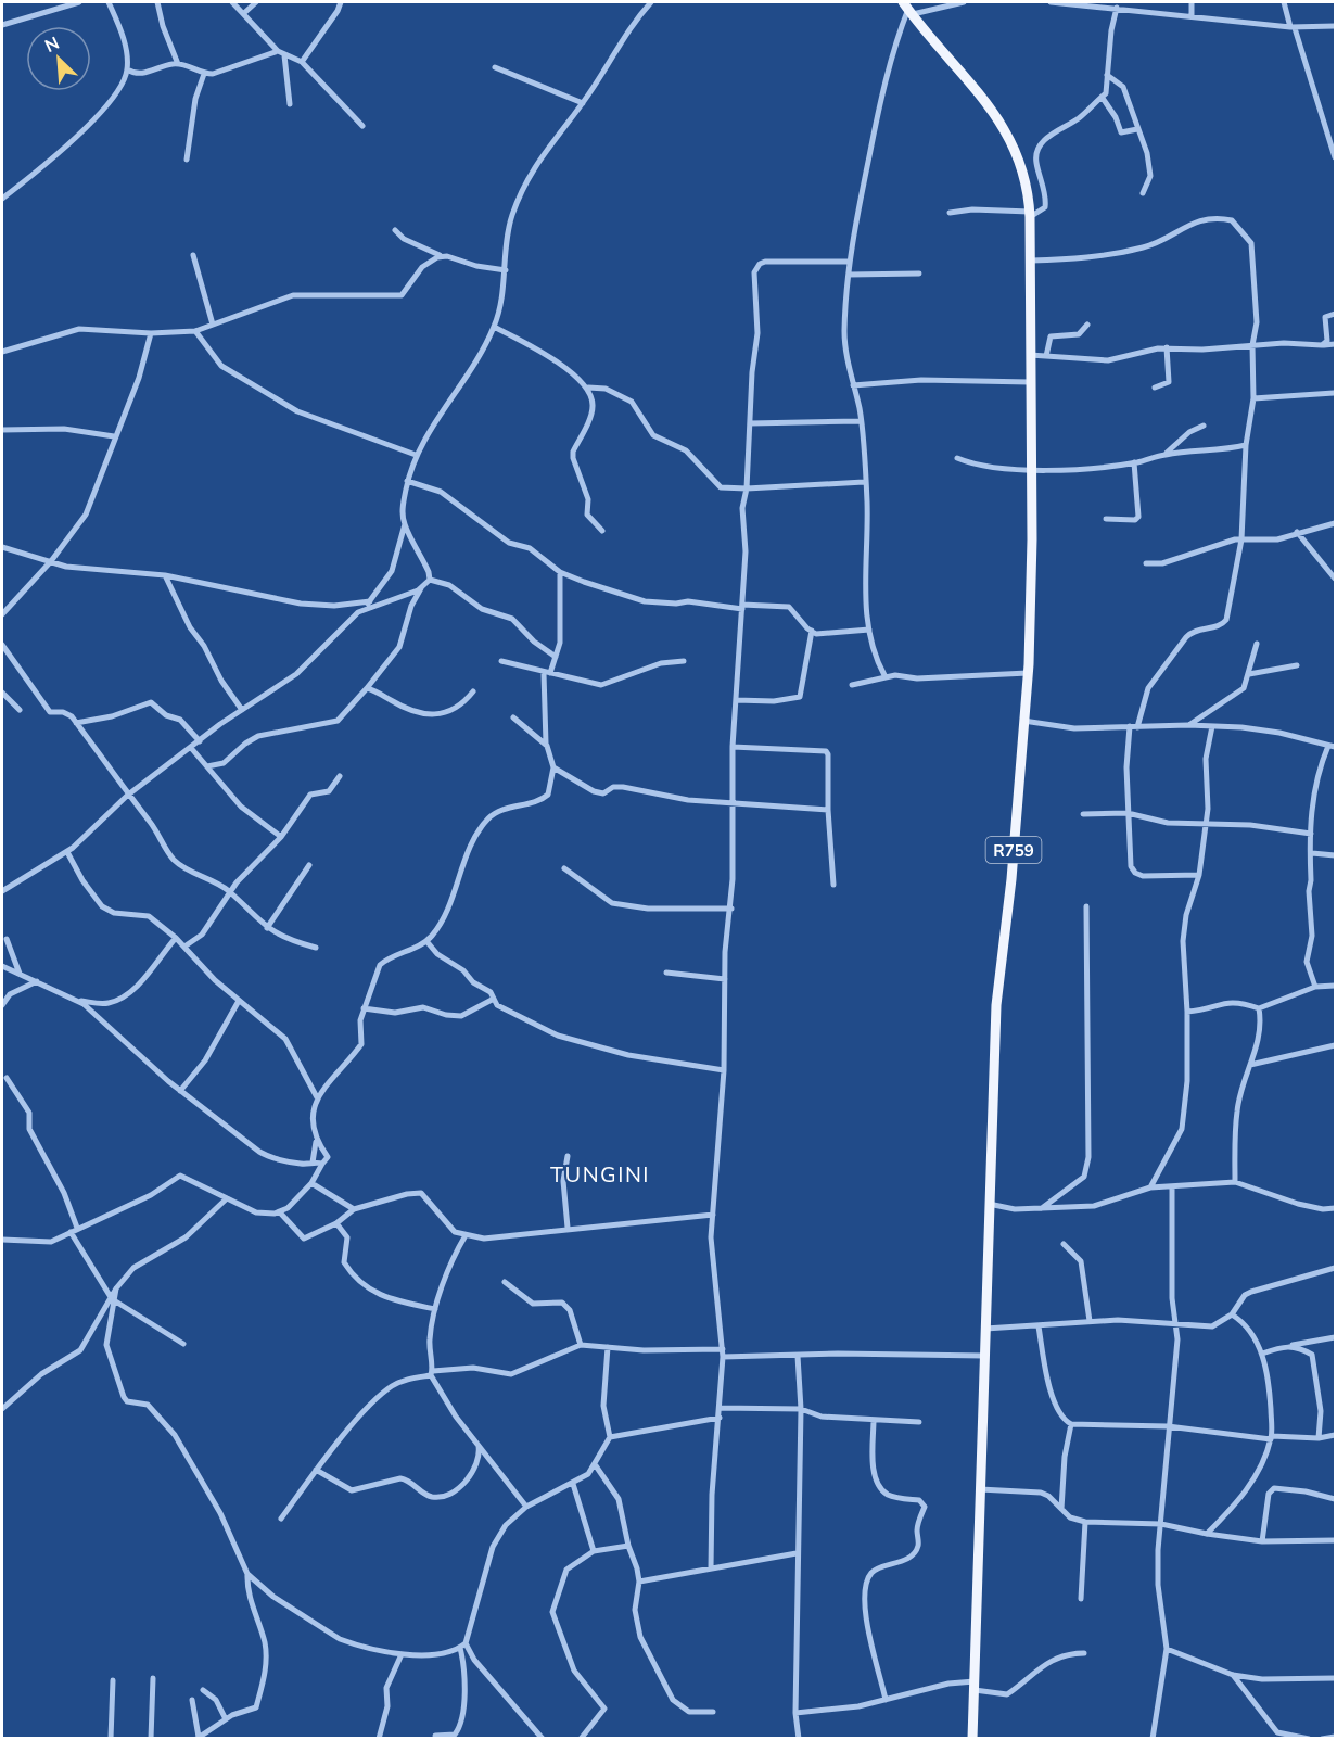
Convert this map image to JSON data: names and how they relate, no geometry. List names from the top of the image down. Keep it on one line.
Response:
{"streets":{"main road":["R759"]},"districts":["TUNGINI"],"north":"top left"}
